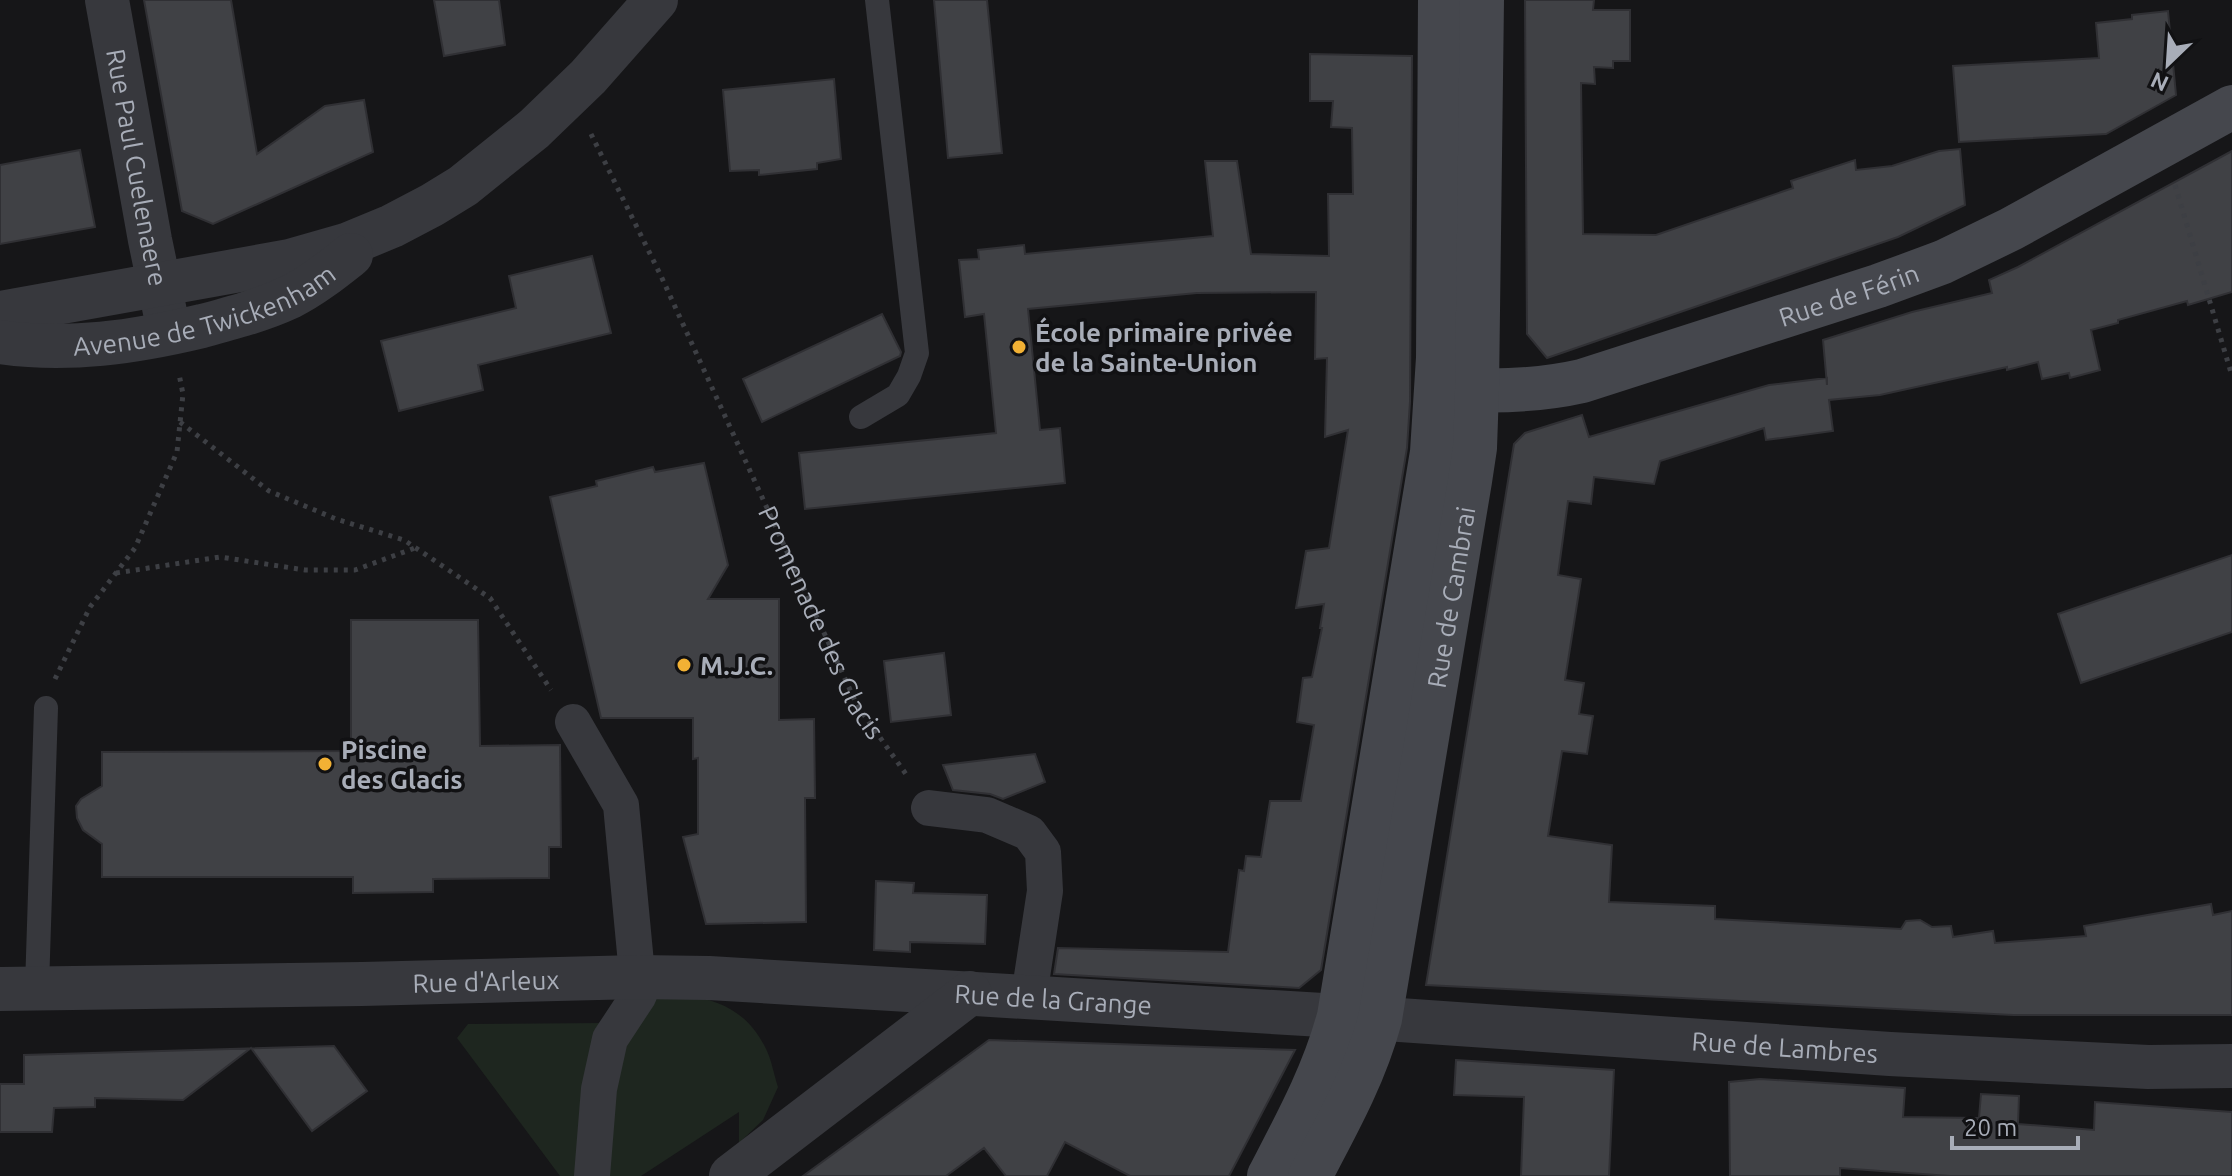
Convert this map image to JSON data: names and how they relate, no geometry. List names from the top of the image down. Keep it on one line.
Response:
{"streets":{"main road":["Rue de Férin","Rue de Cambrai"],"street":["Rue Paul Cuelenaere","Avenue de Twickenham","Rue d'Arleux","Rue de la Grange","Rue de Lambres"],"path":["Promenade des Glacis"]},"crossings":[["Rue Paul Cuelenaere","Avenue de Twickenham"],["Rue de Férin","Rue de Cambrai"],["Rue de Cambrai","Rue de la Grange"],["Rue de Cambrai","Rue de Lambres"],["Rue d'Arleux","Rue de la Grange"],["Rue de la Grange","Rue de Lambres"]],"places":["École primaire privée de la Sainte-Union","M.J.C.","Piscine des Glacis"],"scale_bar":"20 m","north":"bottom left"}
